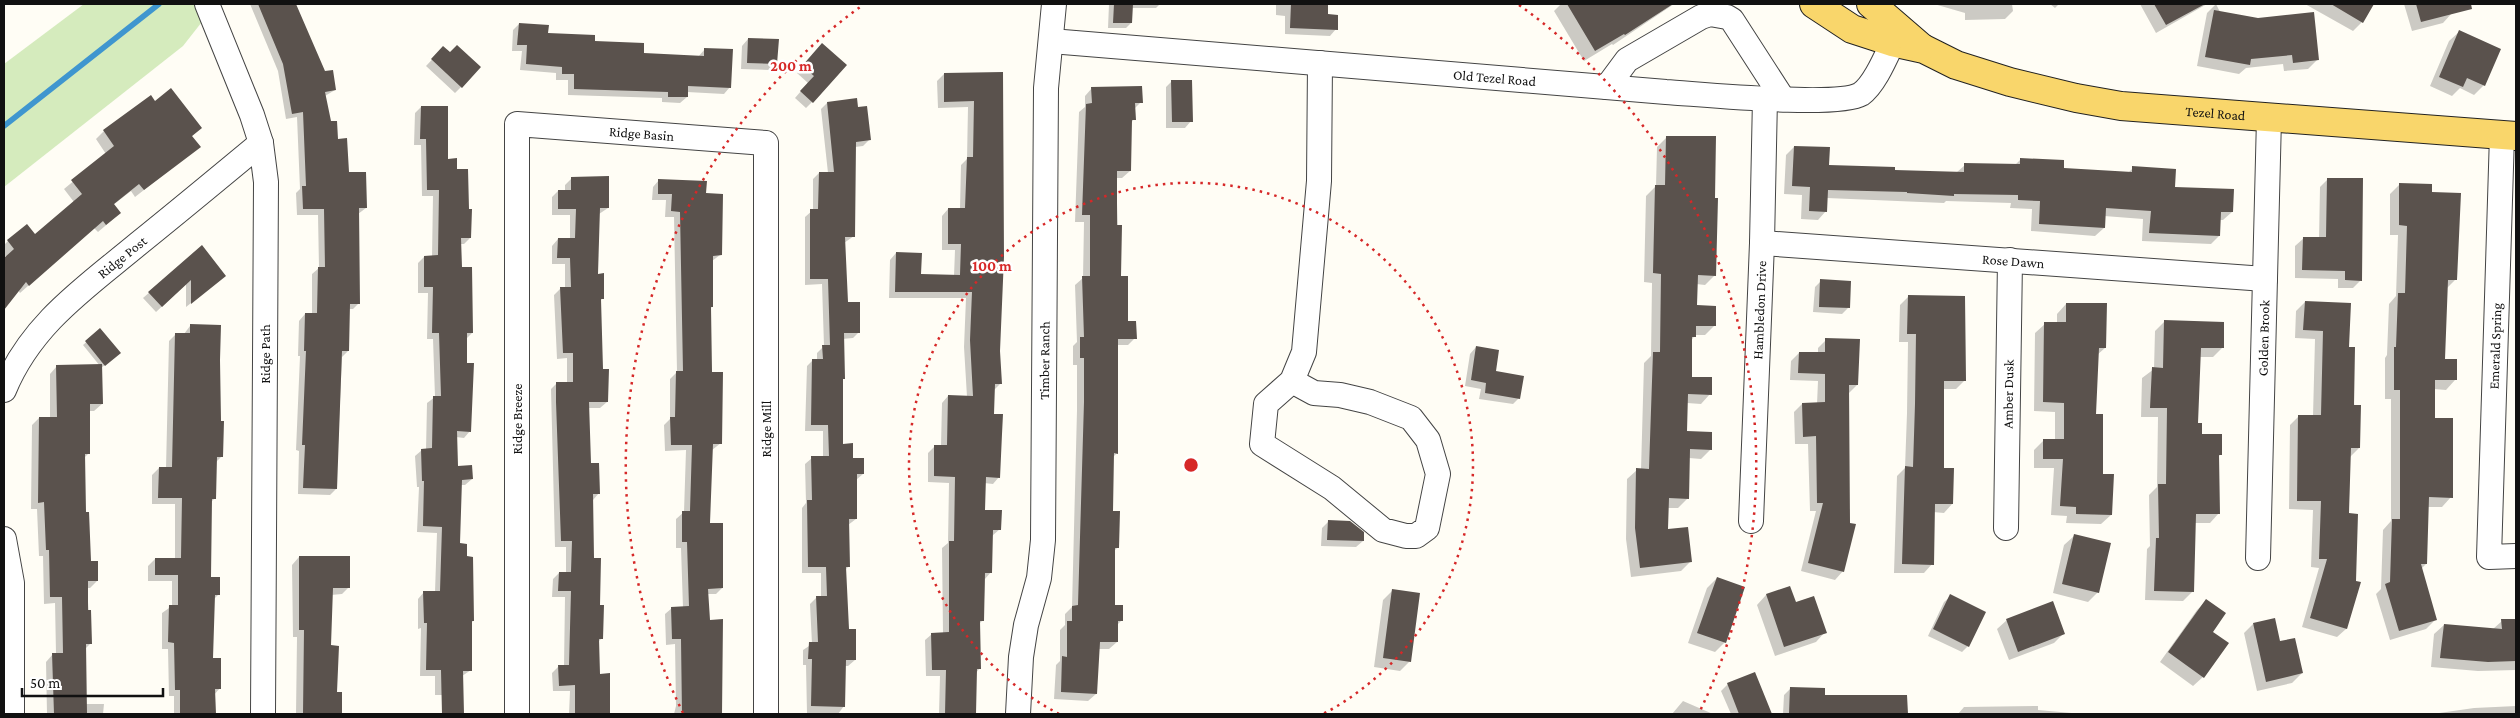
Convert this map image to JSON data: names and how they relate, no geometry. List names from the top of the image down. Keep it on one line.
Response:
{"streets":{"main road":["Tezel Road"],"street":["Old Tezel Road","Ridge Basin","Ridge Post","Rose Dawn","Hambledon Drive","Golden Brook","Emerald Spring","Ridge Path","Timber Ranch","Amber Dusk","Ridge Breeze","Ridge Mill"]},"crossings":[["Old Tezel Road","Tezel Road"],["Old Tezel Road","Hambledon Drive"],["Old Tezel Road","Timber Ranch"],["Tezel Road","Golden Brook"],["Tezel Road","Emerald Spring"],["Ridge Basin","Ridge Breeze"],["Ridge Basin","Ridge Mill"],["Ridge Post","Ridge Path"],["Rose Dawn","Hambledon Drive"],["Rose Dawn","Golden Brook"],["Rose Dawn","Amber Dusk"]],"scale_bar":"50 m","rings":["200 m","100 m"]}
